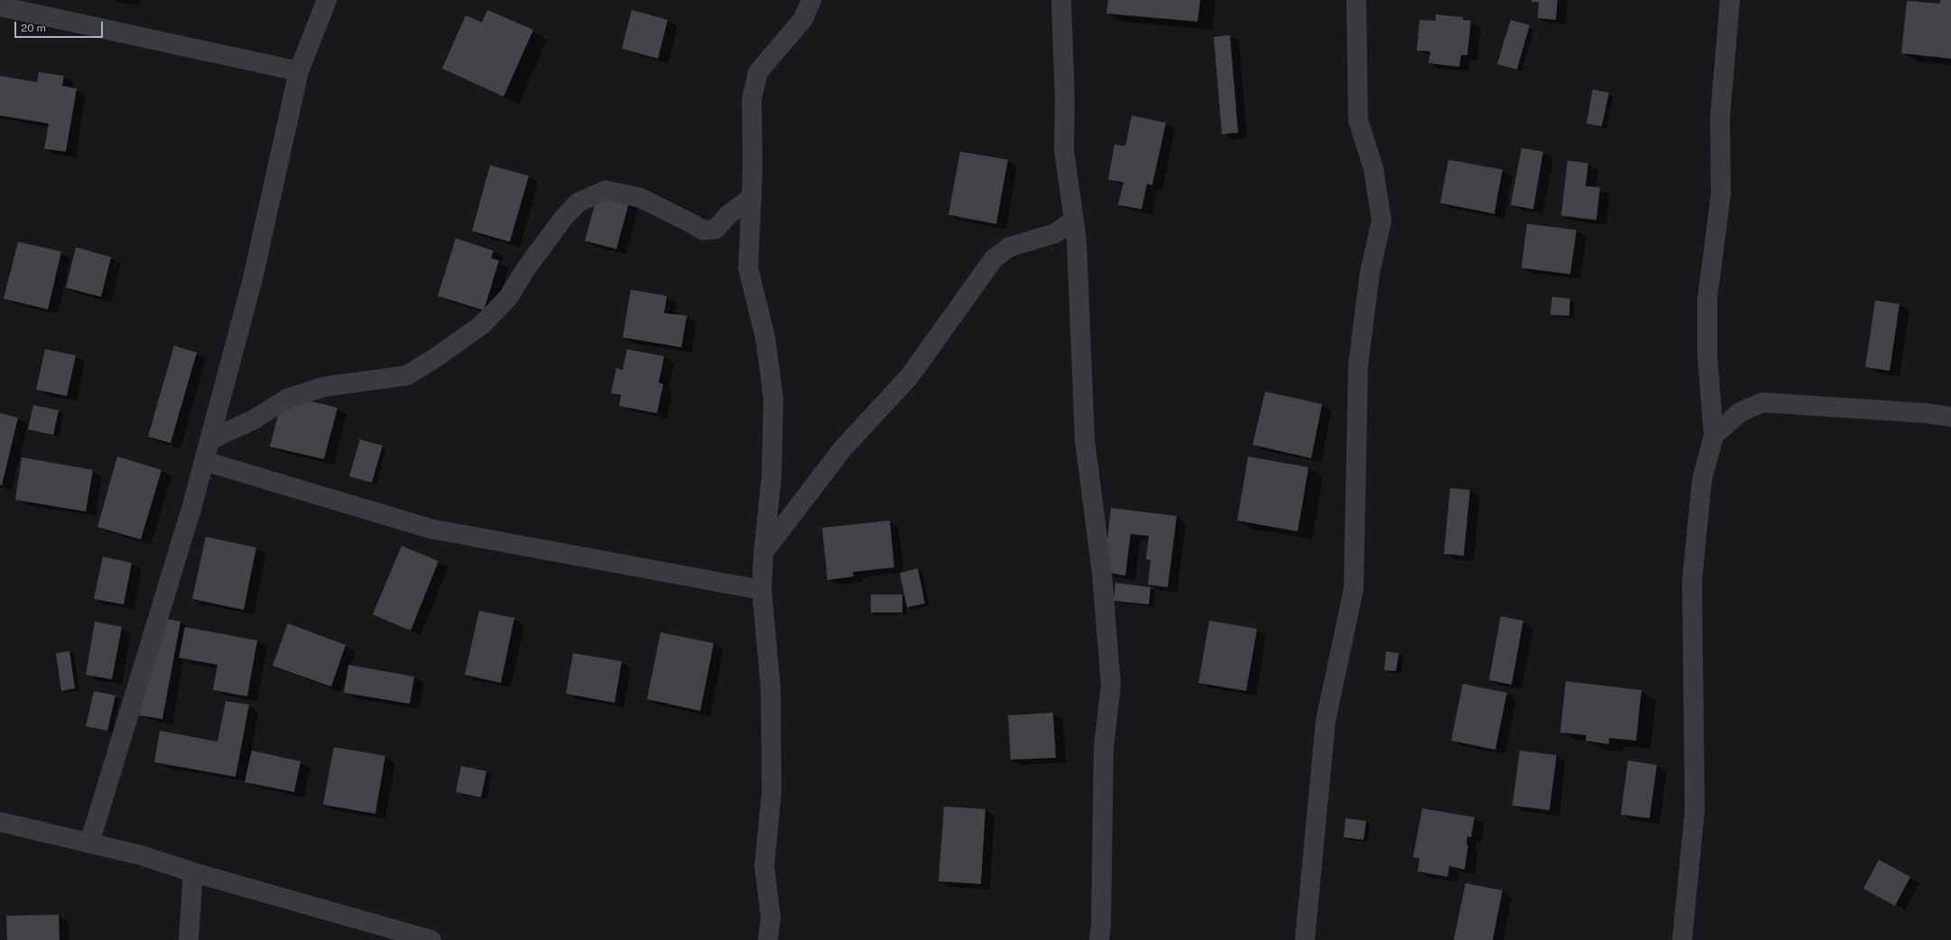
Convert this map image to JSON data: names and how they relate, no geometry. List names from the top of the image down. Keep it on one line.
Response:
{"scale_bar":"20 m"}
